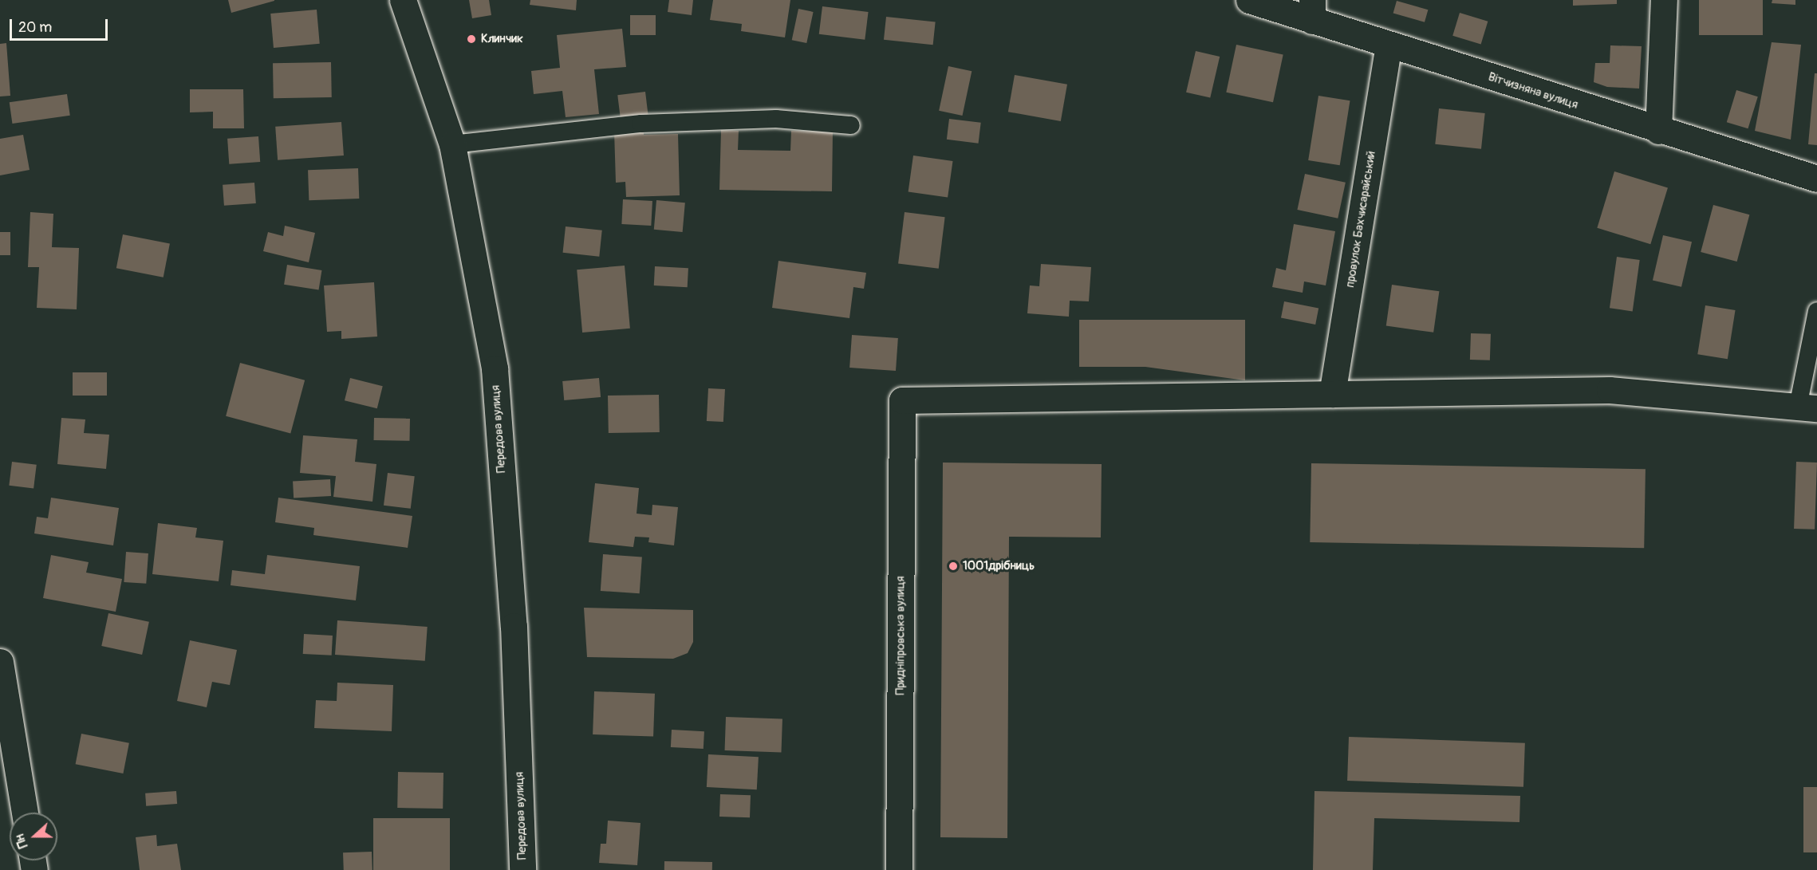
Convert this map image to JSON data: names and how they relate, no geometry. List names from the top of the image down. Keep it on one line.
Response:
{"streets":{"street":["Вітчизняна вулиця","провулок Бахчисарайський","Передова вулиця","Придніпровська вулиця"]},"crossings":[["Вітчизняна вулиця","провулок Бахчисарайський"],["провулок Бахчисарайський","Придніпровська вулиця"]],"places":["Клинчик","1001дрібниць"],"scale_bar":"20 m","north":"left"}
